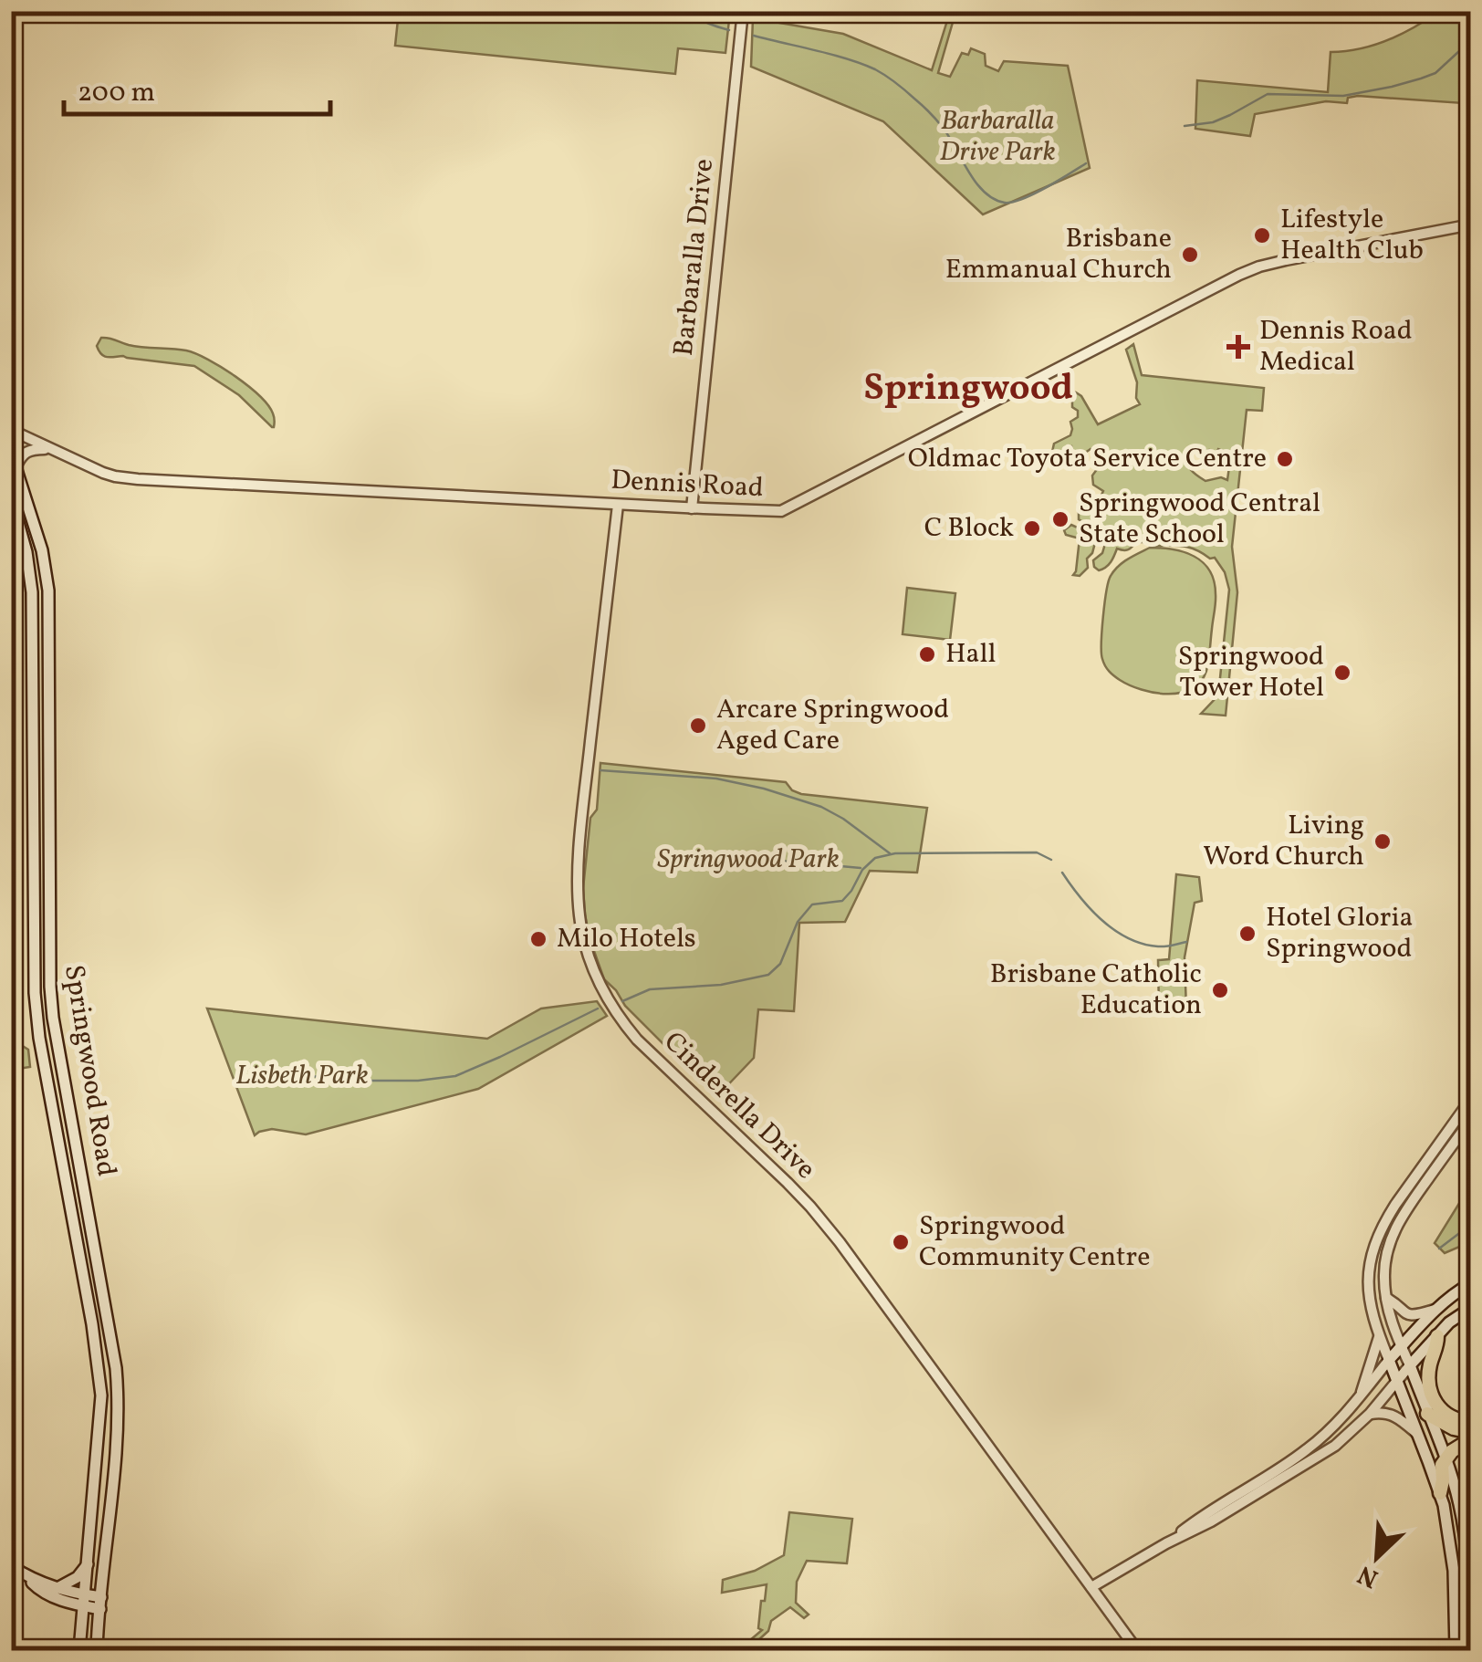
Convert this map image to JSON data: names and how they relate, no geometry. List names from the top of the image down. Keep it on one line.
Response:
{"streets":{"main road":["Springwood Road"],"street":["Barbaralla Drive","Dennis Road","Cinderella Drive"]},"crossings":[["Barbaralla Drive","Dennis Road"],["Dennis Road","Cinderella Drive"]],"districts":["Springwood"],"parks":["Barbaralla Drive Park","Springwood Park","Lisbeth Park"],"places":{"other":["Lifestyle Health Club","Brisbane Emmanual Church","Oldmac Toyota Service Centre","Springwood Central State School","C Block","Hall","Springwood Tower Hotel","Arcare Springwood Aged Care","Living Word Church","Hotel Gloria Springwood","Milo Hotels","Brisbane Catholic Education","Springwood Community Centre"],"health":["Dennis Road Medical"]},"scale_bar":"200 m","north":"bottom left"}
